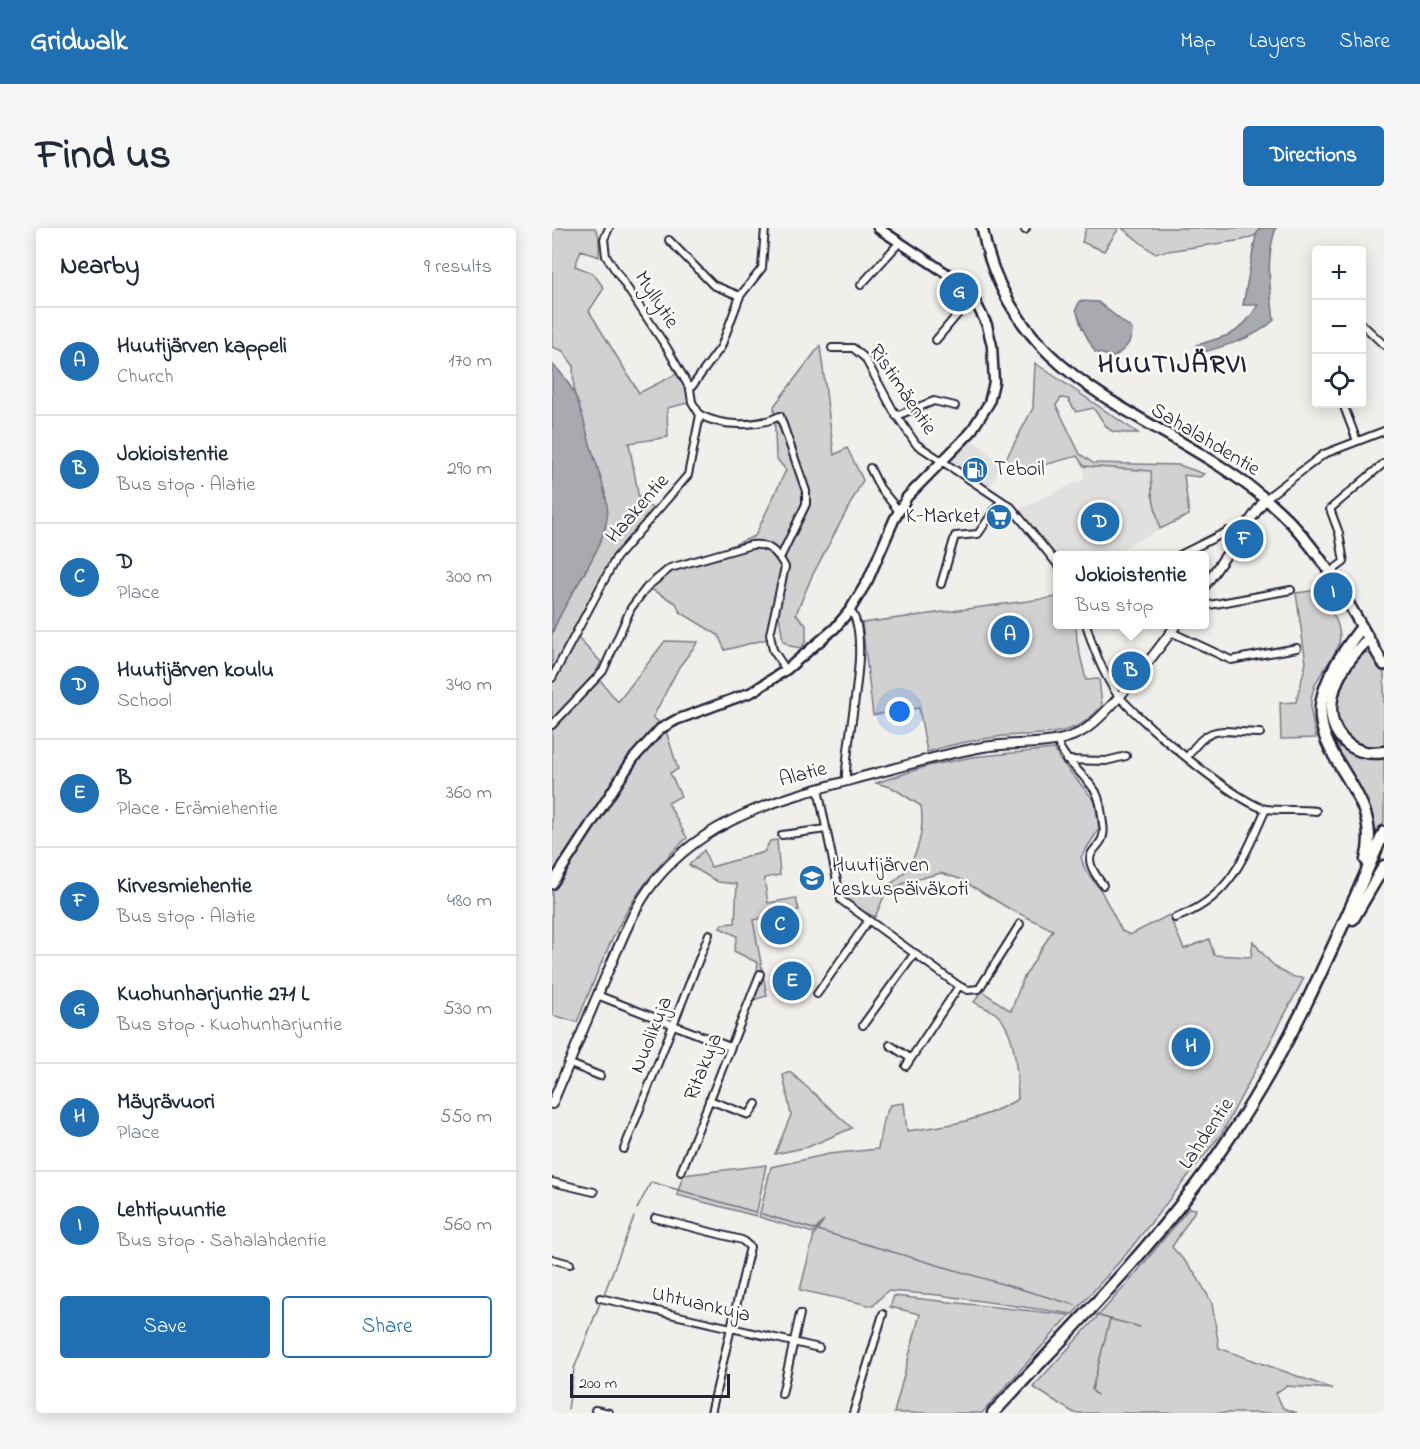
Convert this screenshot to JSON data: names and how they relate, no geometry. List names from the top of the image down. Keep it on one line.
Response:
{"streets":{"highway":["Lahdentie"],"main road":["Sahalahdentie"],"street":["Myllytie","Ristimäentie","Haakentie","Alatie","Nuolikuja","Ritakuja","Uhtuankuja"]},"districts":["HUUTIJÄRVI"],"places":{"fuel station":["Teboil"],"supermarket":["K-Market"],"school or university":["Huutijärven keskuspäiväkoti"]},"scale_bar":"200 m","page":{"header":"Gridwalk","nav":["Map","Layers","Share"],"title":"Find us","buttons":["Directions",["Save","Share"]],"heading":["Nearby","9 results"],"map_buttons":["+","−"],"pins":["G","D","F","I","A","B","C","E","H"],"list":[{"mark":"A","name":"Huutijärven kappeli","note":"Church","value":"170 m"},{"mark":"B","name":"Jokioistentie","note":"Bus stop · Alatie","value":"290 m"},{"mark":"C","name":"D","note":"Place","value":"300 m"},{"mark":"D","name":"Huutijärven koulu","note":"School","value":"340 m"},{"mark":"E","name":"B","note":"Place · Erämiehentie","value":"360 m"},{"mark":"F","name":"Kirvesmiehentie","note":"Bus stop · Alatie","value":"480 m"},{"mark":"G","name":"Kuohunharjuntie 271 L","note":"Bus stop · Kuohunharjuntie","value":"530 m"},{"mark":"H","name":"Mäyrävuori","note":"Place","value":"550 m"},{"mark":"I","name":"Lehtipuuntie","note":"Bus stop · Sahalahdentie","value":"560 m"}],"popup":["Jokioistentie","Bus stop"],"scale":"200 m"}}
